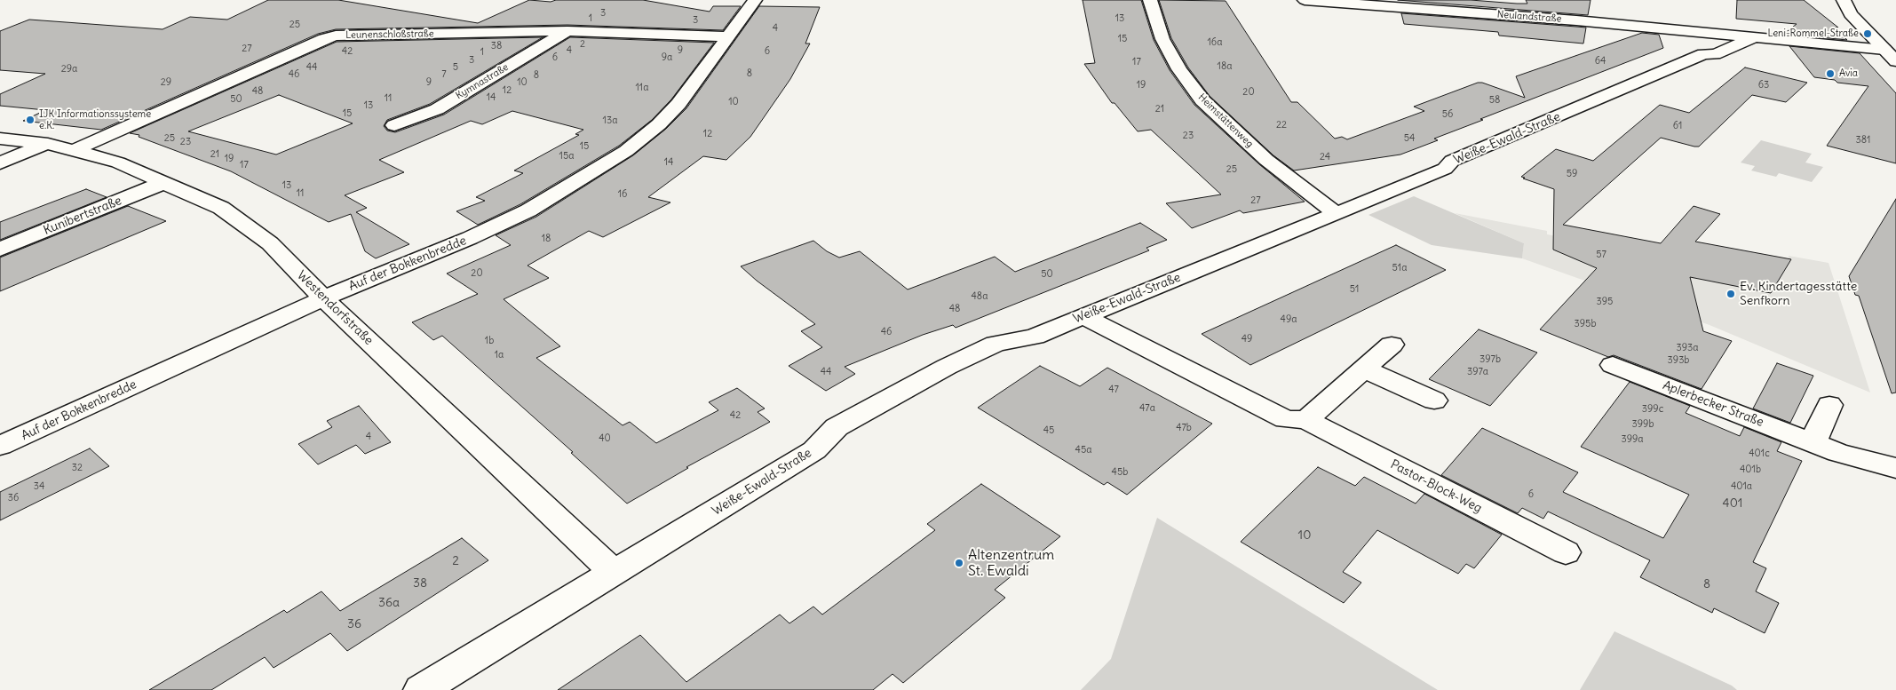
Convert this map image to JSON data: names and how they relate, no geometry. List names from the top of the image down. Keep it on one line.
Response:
{"streets":{"street":["Neulandstraße","Leunenschloßstraße","Kymnastraße","Heimstättenweg","Weiße-Ewald-Straße","Kunibertstraße","Auf der Bokkenbredde","Westendorfstraße","Aplerbecker Straße","Pastor-Block-Weg"]},"crossings":[["Neulandstraße","Weiße-Ewald-Straße"],["Leunenschloßstraße","Kymnastraße"],["Leunenschloßstraße","Auf der Bokkenbredde"],["Leunenschloßstraße","Westendorfstraße"],["Heimstättenweg","Weiße-Ewald-Straße"],["Weiße-Ewald-Straße","Westendorfstraße"],["Weiße-Ewald-Straße","Pastor-Block-Weg"],["Kunibertstraße","Westendorfstraße"],["Auf der Bokkenbredde","Westendorfstraße"]],"places":["Leni-Rommel-Straße","Avia","IJK Informationssysteme e.K.","Ev. Kindertagesstätte Senfkorn","Altenzentrum St. Ewaldi"],"house_numbers":["3","1","13","3","25","4","15","16a","2","38","27","4","9","42","6","1","6","9a","3","64","17","18a","44","5","29a","8","46","7","8","29","9","10","19","63","11a","12","48","20","14","11","50","58","10","13","21","15","56","13a","22","61","12","23","25","54","381","23","15","21","15a","24","19","14","17","25","59","13","11","16","27","18","57","51a","20","50","51","48a","395","48","49a","395b","46","49","1b","393a","1a","397b","393b","44","397a","47","47a","399c","42","399b","47b","45","4","40","399a","45a","401c","32","401b","45b","34","401a","6","36","401","10","2","38","8","36a","36"]}
